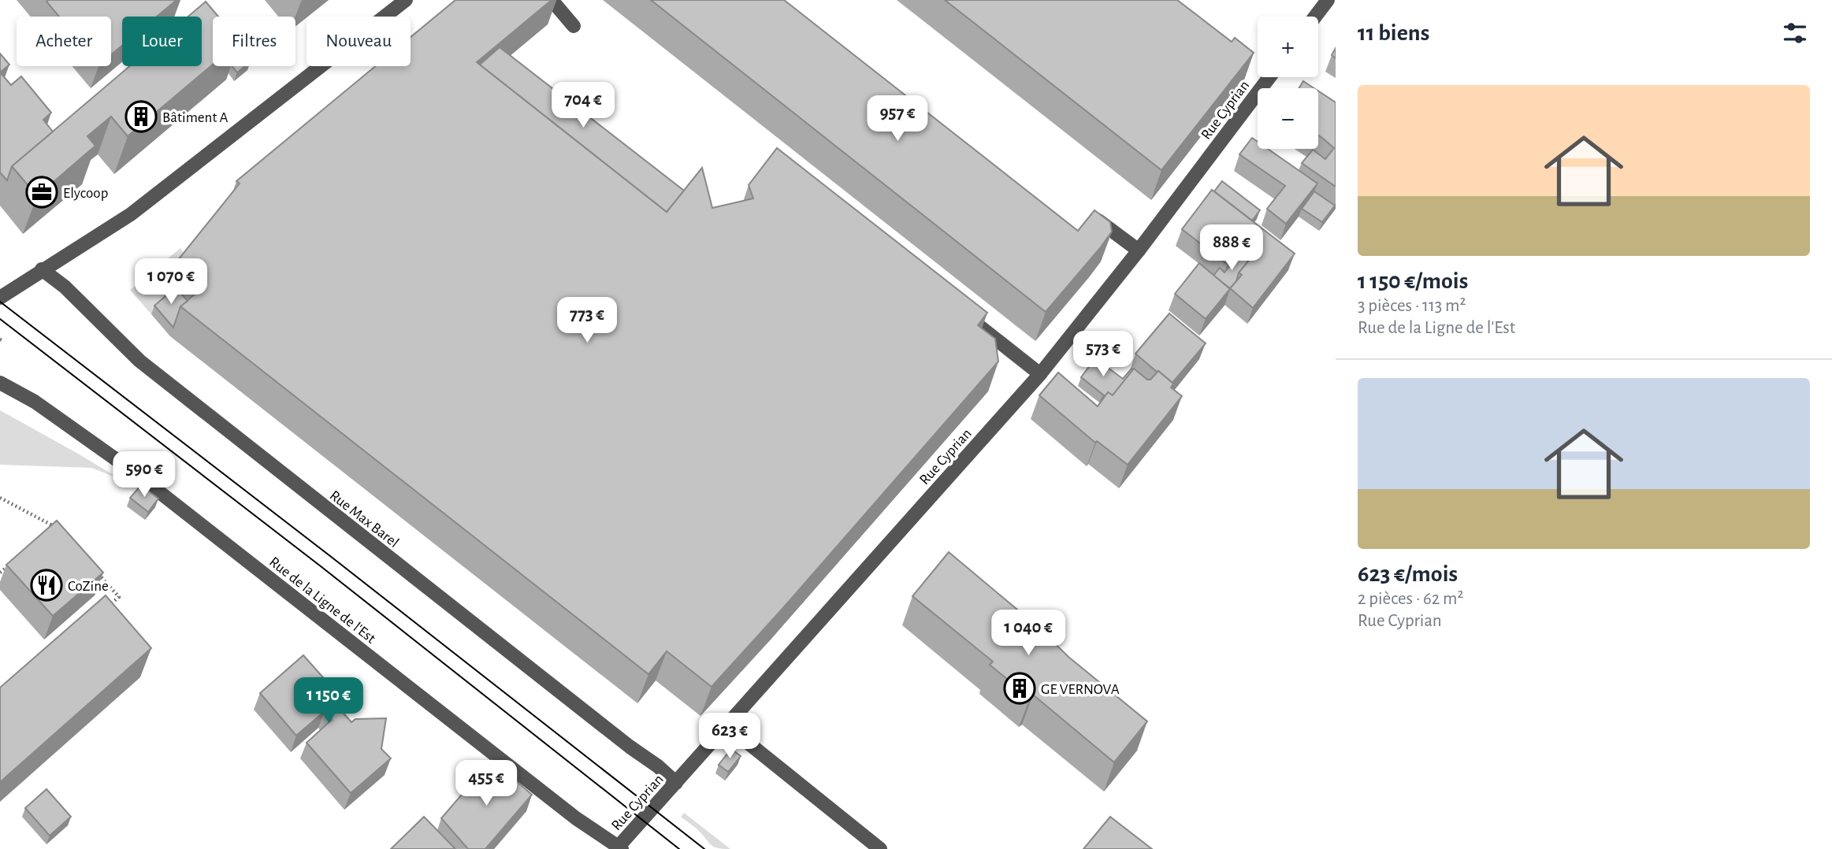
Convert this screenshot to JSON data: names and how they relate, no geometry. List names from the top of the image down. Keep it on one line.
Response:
{"streets":{"street":["Rue Cyprian","Rue Max Barel","Rue de la Ligne de l'Est"]},"crossings":[["Rue Cyprian","Rue Max Barel"],["Rue Cyprian","Rue de la Ligne de l'Est"]],"places":{"building":["Bâtiment A","GE VERNOVA"],"office":["Elycoop"],"restaurant":["CoZine"]},"page":{"heading":"11 biens","map_buttons":["+","−"],"chip":["Acheter","Louer","Filtres","Nouveau"],"list":[{"name":"1 150 €/mois","note":"3 pièces · 113 m² · Rue de la Ligne de l'Est"},{"name":"623 €/mois","note":"2 pièces · 62 m² · Rue Cyprian"}],"price":["704 €","957 €","888 €","1 070 €","773 €","573 €","590 €","1 040 €","1 150 €","623 €","455 €"]}}
